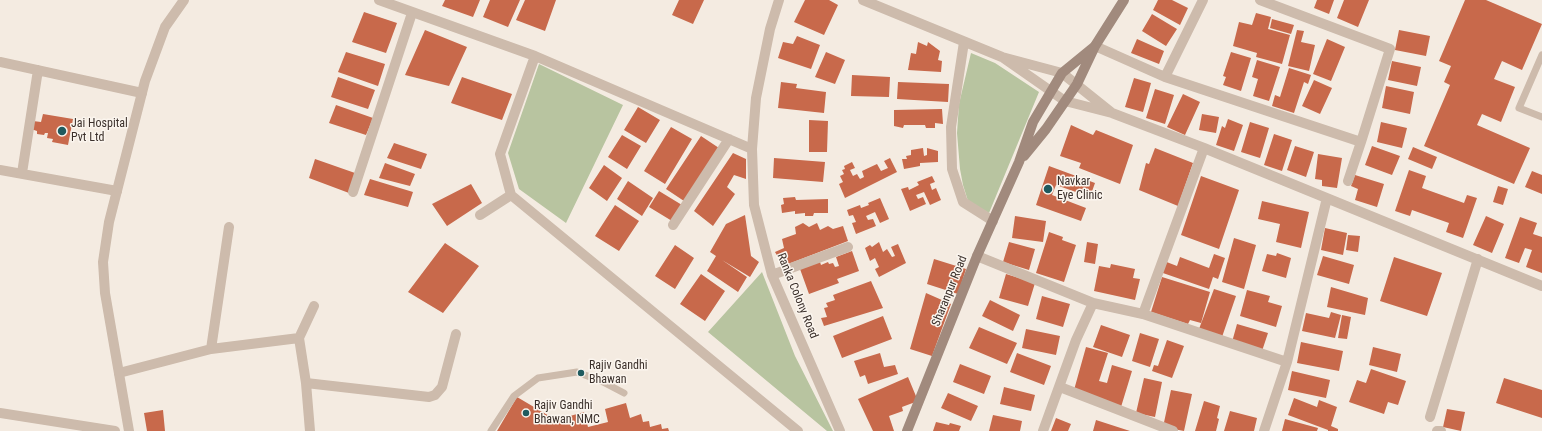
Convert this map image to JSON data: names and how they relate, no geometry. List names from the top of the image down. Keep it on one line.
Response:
{"streets":{"main road":["Sharanpur Road"],"street":["Ranka Colony Road"]},"places":["Jai Hospital Pvt Ltd","Navkar Eye Clinic","Rajiv Gandhi Bhawan","Rajiv Gandhi Bhawan, NMC"]}
